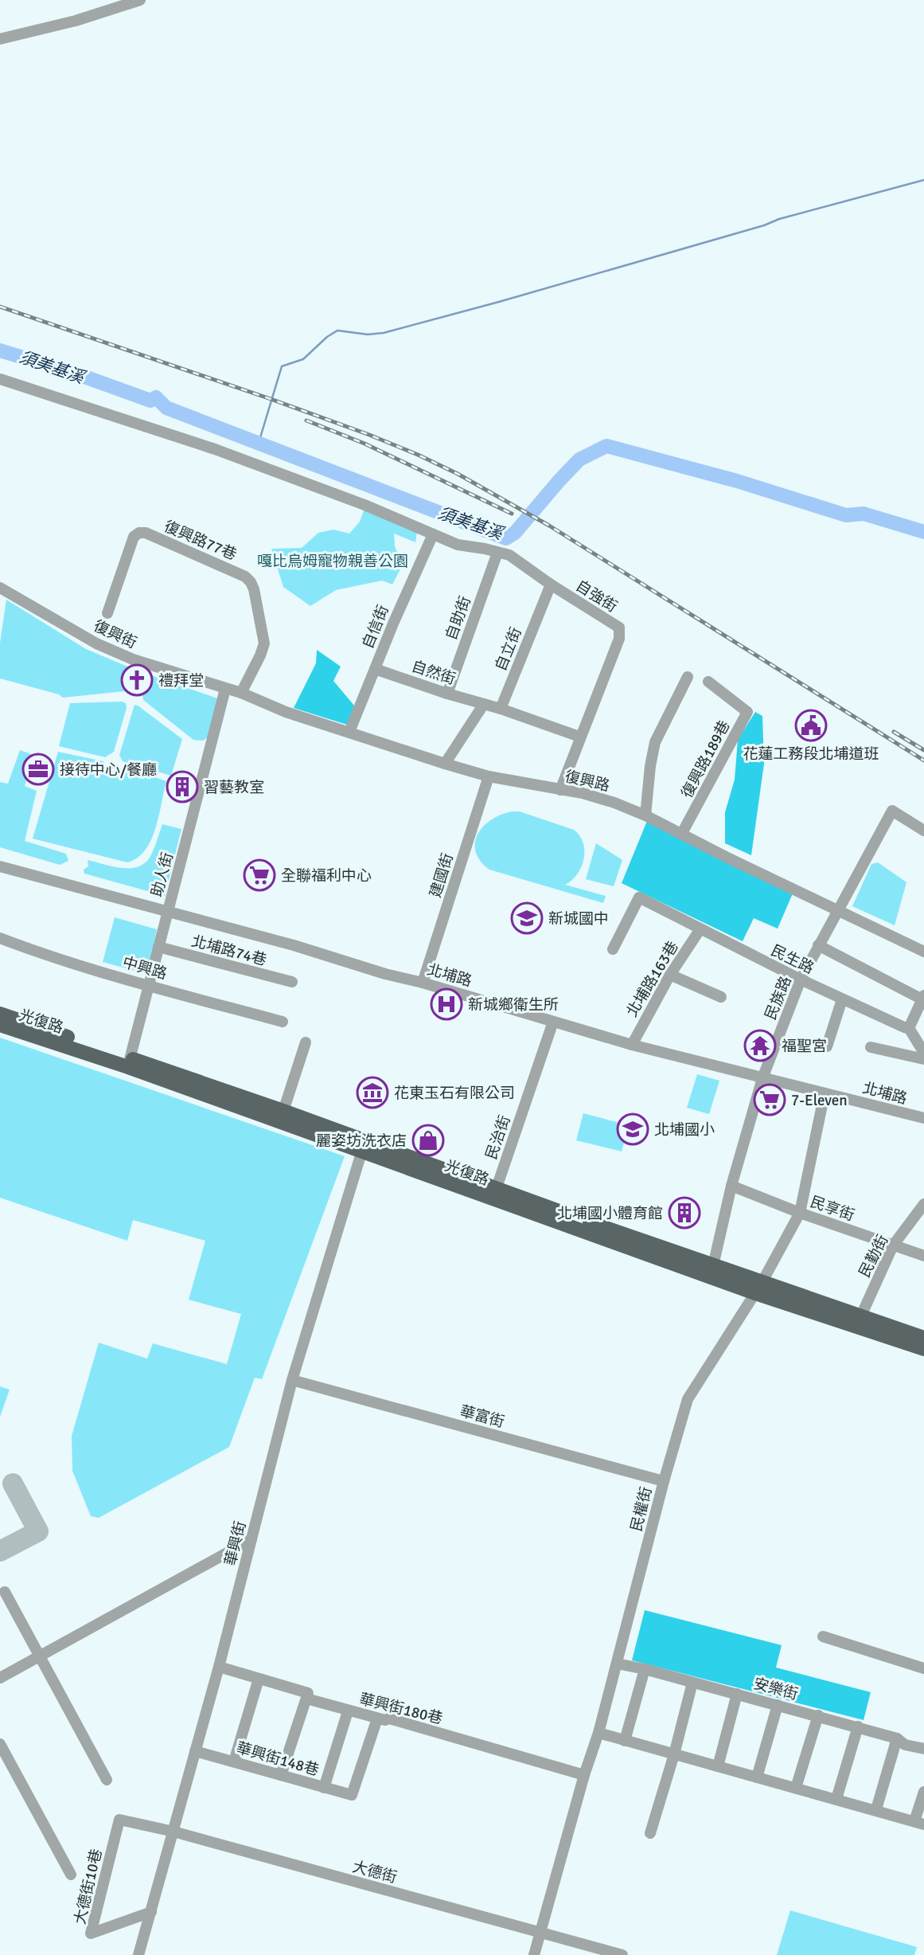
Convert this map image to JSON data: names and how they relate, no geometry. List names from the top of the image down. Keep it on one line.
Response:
{"streets":{"main road":["光復路"],"street":["復興路77巷","自強街","自助街","自信街","復興街","自立街","自然街","復興路189巷","復興路","助人街","建國街","北埔路74巷","民生路","中興路","北埔路","北埔路163巷","民族路","民治街","民享街","民勤街","華富街","民權街","華興街","安樂街","華興街180巷","華興街148巷","大德街","大德街10巷"]},"crossings":[["復興路77巷","復興路"],["自強街","自助街"],["自強街","自信街"],["自強街","自立街"],["自強街","復興路"],["自助街","自然街"],["自信街","自然街"],["自信街","復興路"],["復興街","復興路"],["復興街","助人街"],["復興路189巷","復興路"],["復興路","助人街"],["復興路","建國街"],["復興路","民族路"],["助人街","北埔路74巷"],["助人街","中興路"],["助人街","北埔路"],["助人街","光復路"],["建國街","北埔路"],["民生路","北埔路163巷"],["民生路","民族路"],["北埔路","北埔路163巷"],["北埔路","民族路"],["北埔路","民治街"],["北埔路","民權街"],["民族路","光復路"],["民族路","民享街"],["光復路","民治街"],["光復路","民勤街"],["光復路","民權街"],["光復路","華興街"],["民享街","民勤街"],["民享街","民權街"],["華富街","民權街"],["華富街","華興街"],["民權街","安樂街"],["民權街","華興街180巷"],["民權街","大德街"],["華興街","華興街180巷"],["華興街","華興街148巷"],["華興街","大德街"],["華興街","大德街10巷"],["華興街180巷","華興街148巷"],["大德街","大德街10巷"]],"water":["須美基溪"],"parks":["嘎比烏姆寵物親善公園"],"places":{"church":["禮拜堂"],"public building":["花蓮工務段北埔道班"],"office":["接待中心/餐廳"],"building":["習藝教室","北埔國小體育館"],"supermarket":["全聯福利中心","7-Eleven"],"school or university":["新城國中","北埔國小"],"hospital":["新城鄉衛生所"],"temple":["福聖宮"],"museum":["花東玉石有限公司"],"shop":["麗姿坊洗衣店"]}}
